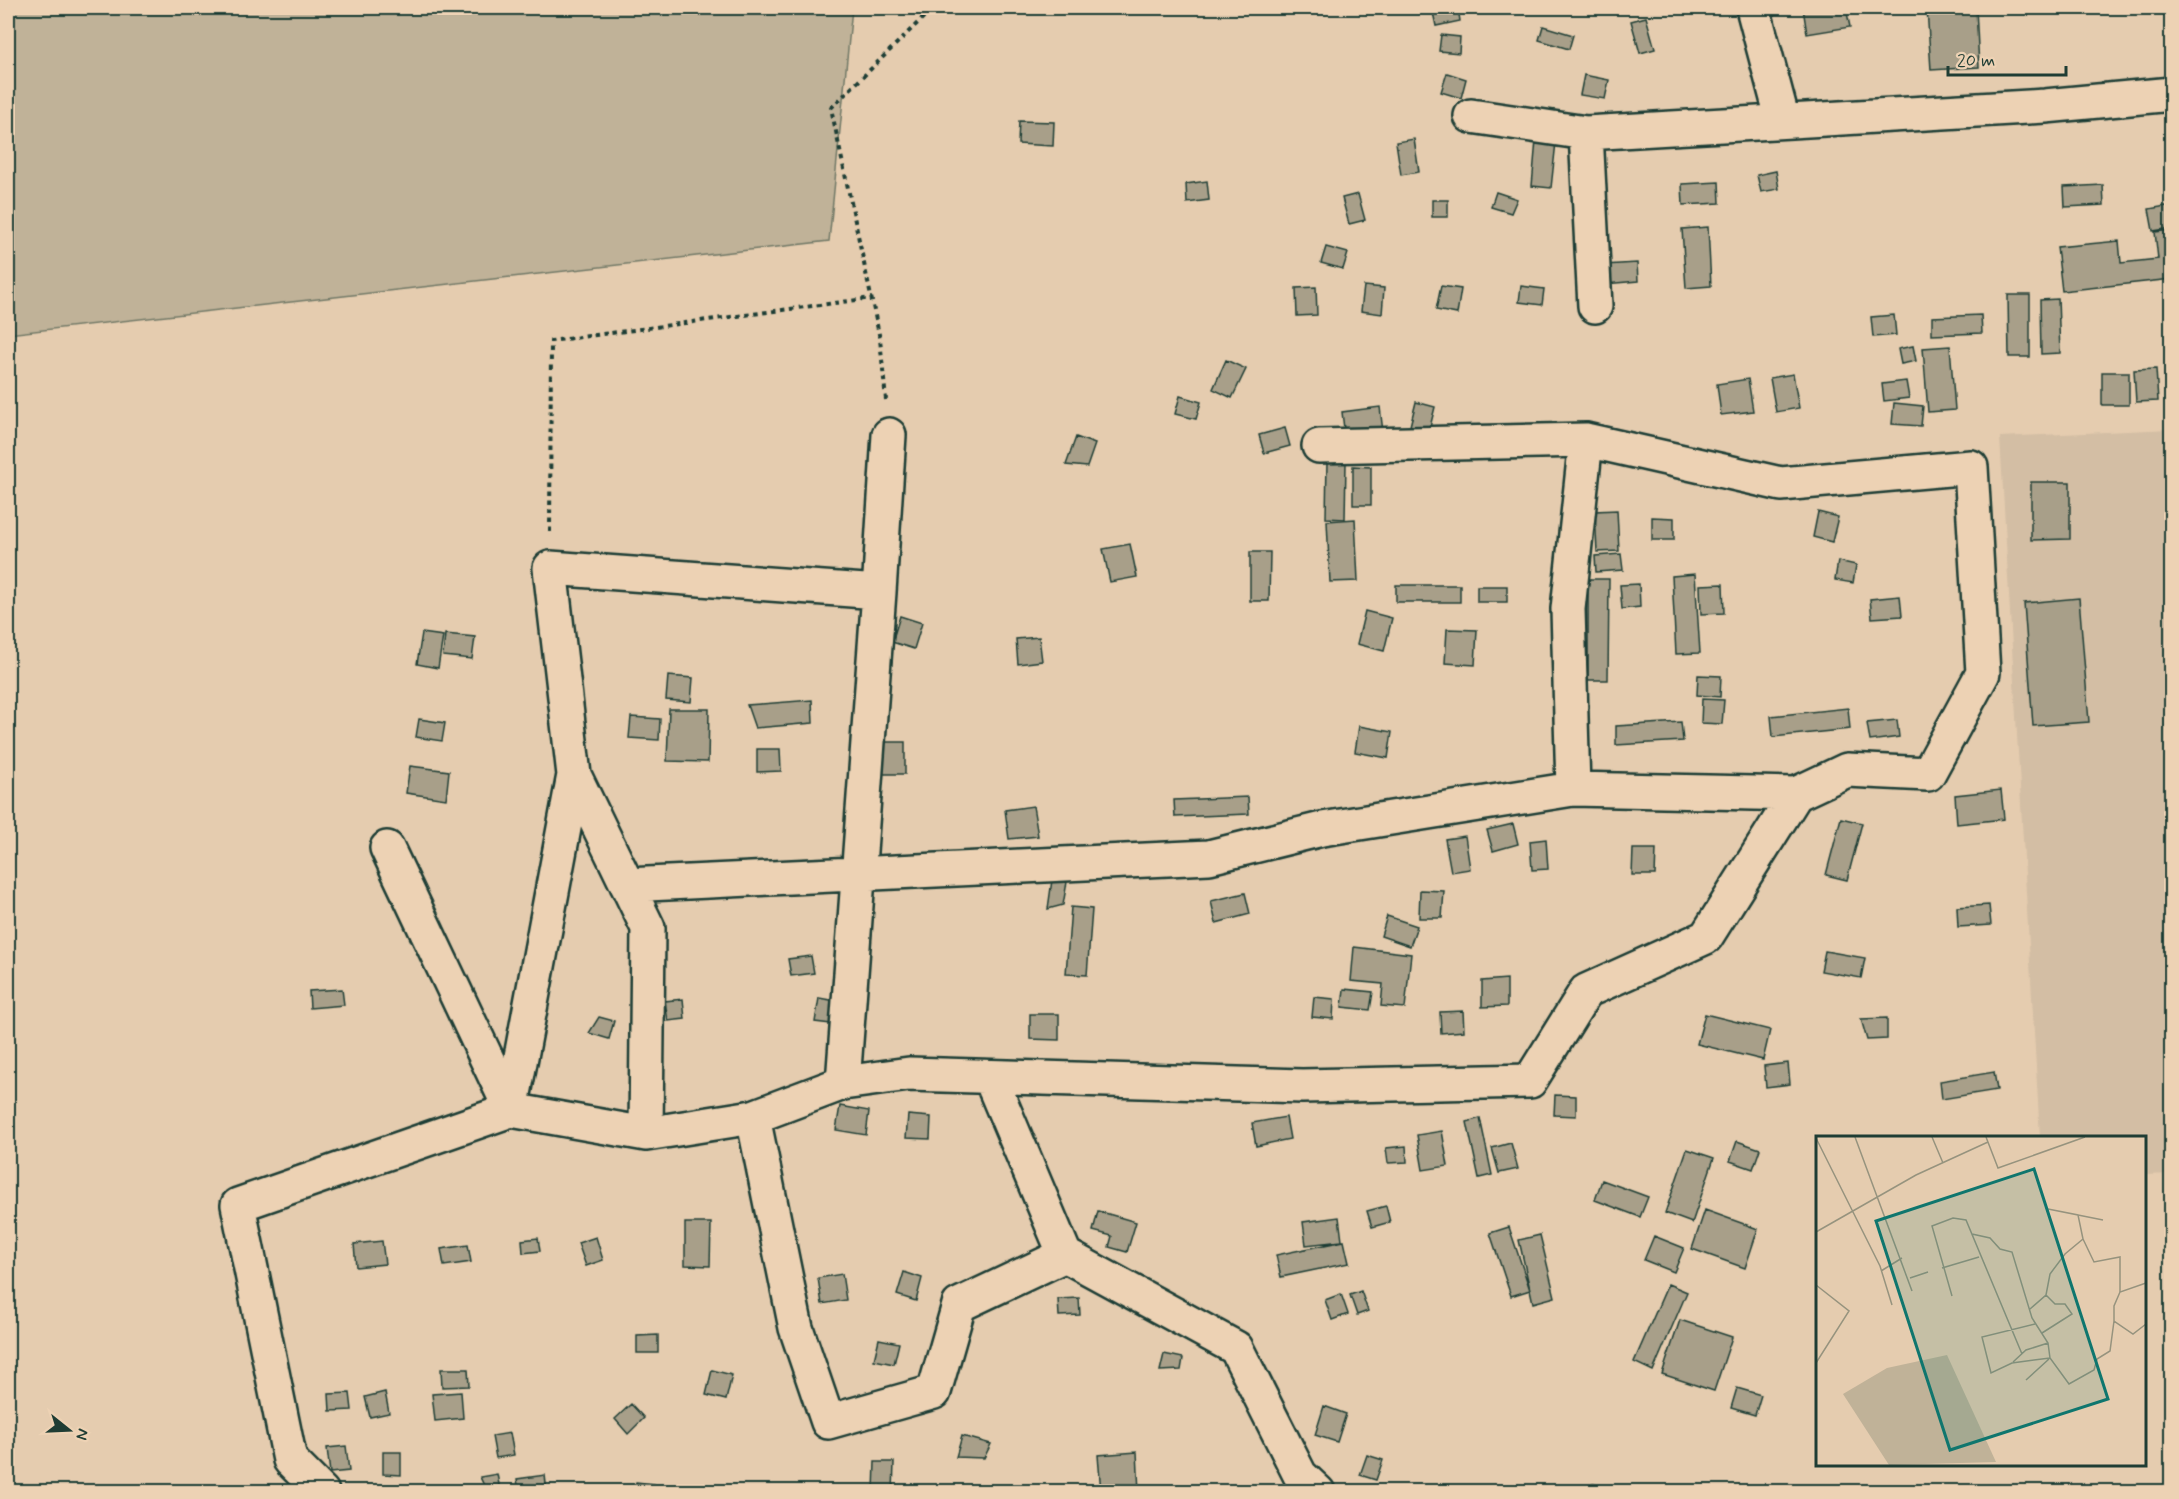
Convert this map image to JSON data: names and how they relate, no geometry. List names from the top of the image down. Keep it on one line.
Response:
{"scale_bar":"20 m","north":"right"}
